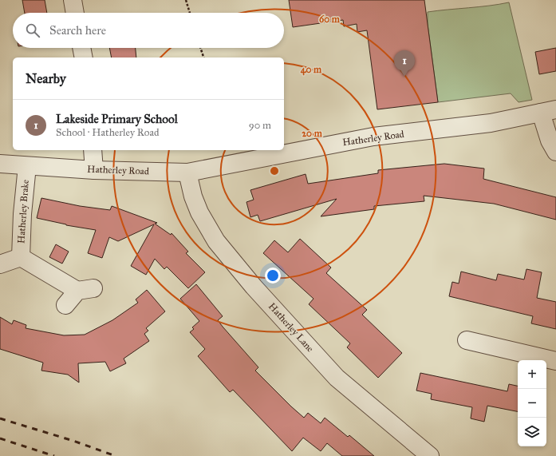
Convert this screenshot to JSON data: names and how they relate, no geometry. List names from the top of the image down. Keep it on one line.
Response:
{"streets":{"street":["Hatherley Road","Hatherley Brake","Hatherley Lane"]},"crossings":[["Hatherley Road","Hatherley Brake"],["Hatherley Road","Hatherley Lane"]],"page":{"search":"Search here","pins":"1","heading":"Nearby","list":[{"mark":"1","name":"Lakeside Primary School","note":"School · Hatherley Road","value":"90 m"}],"map_buttons":["+","−"]},"rings":["60 m","40 m","20 m"]}
